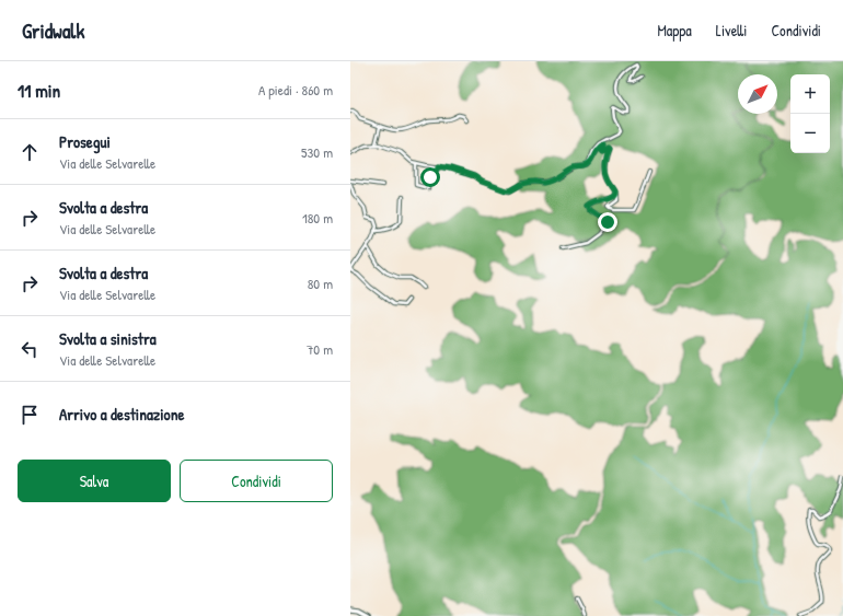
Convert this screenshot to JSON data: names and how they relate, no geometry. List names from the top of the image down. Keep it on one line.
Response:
{"north":"top right","page":{"header":"Gridwalk","nav":["Mappa","Livelli","Condividi"],"heading":["11 min","A piedi · 860 m"],"map_buttons":["+","−"],"list":[["Prosegui","Via delle Selvarelle","530 m"],["Svolta a destra","Via delle Selvarelle","180 m"],["Svolta a destra","Via delle Selvarelle","80 m"],["Svolta a sinistra","Via delle Selvarelle","70 m"],"Arrivo a destinazione"],"buttons":["Salva","Condividi"]}}
